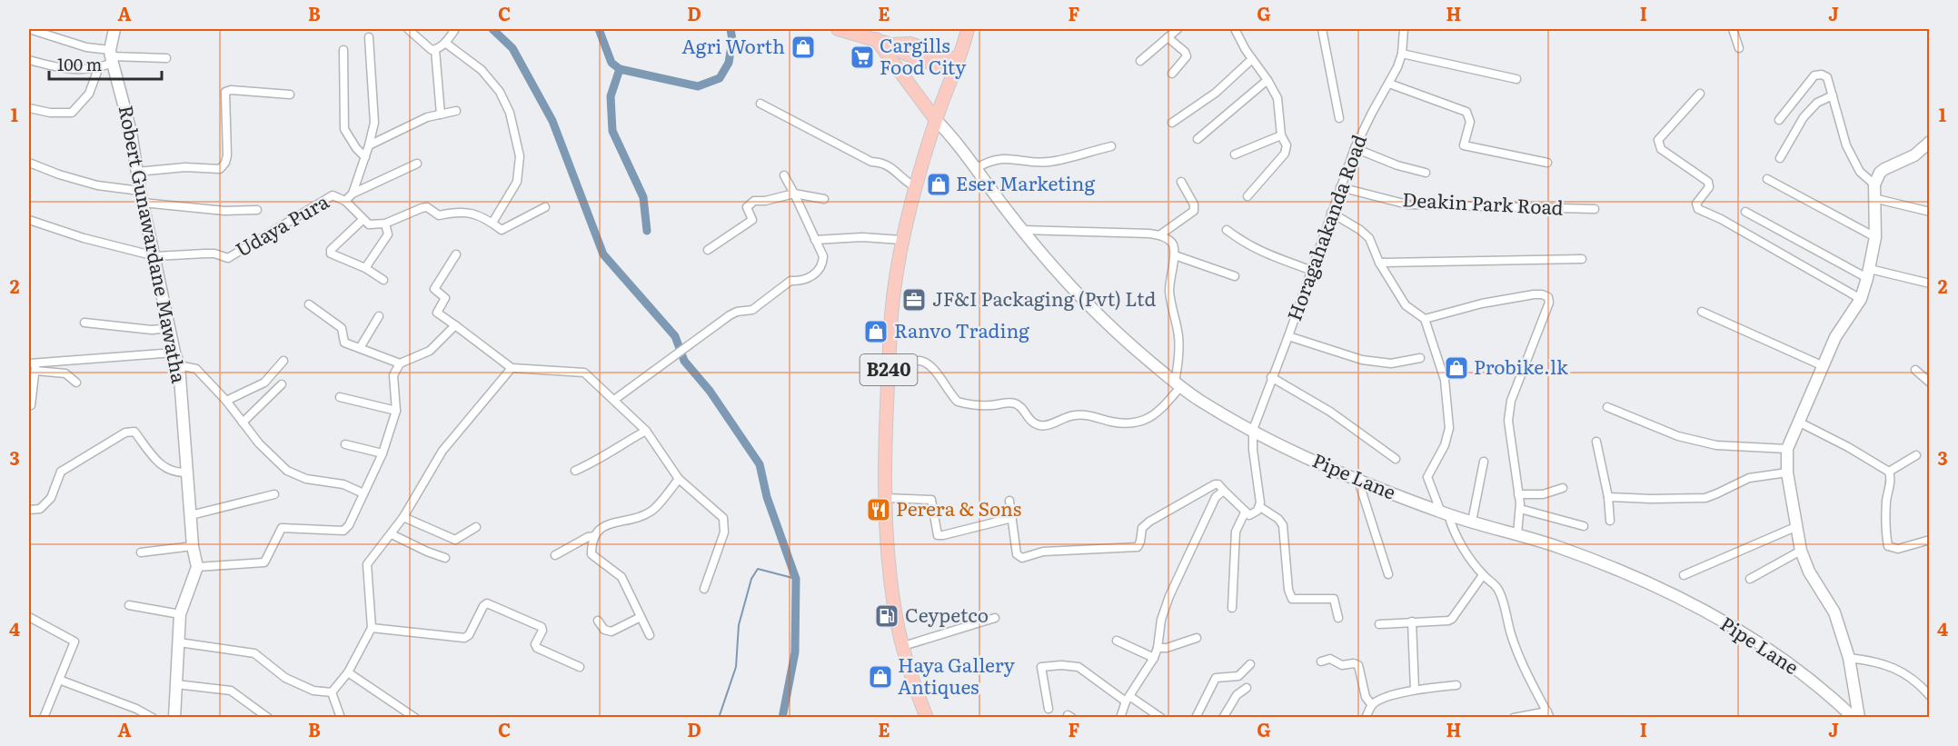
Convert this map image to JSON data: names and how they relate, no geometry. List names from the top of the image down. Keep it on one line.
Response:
{"streets":{"main road":["B240"],"street":["Deakin Park Road","Udaya Pura","Horagahakanda Road","Robert Gunawardane Mawatha","Pipe Lane"]},"crossings":[["Deakin Park Road","Horagahakanda Road"],["Udaya Pura","Robert Gunawardane Mawatha"],["Horagahakanda Road","Pipe Lane"],["B240","Pipe Lane"]],"places":{"shop":["Agri Worth","Eser Marketing","Ranvo Trading","Probike.lk","Haya Gallery Antiques"],"supermarket":["Cargills Food City"],"office":["JF&I Packaging (Pvt) Ltd"],"restaurant":["Perera & Sons"],"fuel station":["Ceypetco"]},"scale_bar":"100 m","grid":{"columns":["A","B","C","D","E","F","G","H","I","J"],"rows":["1","2","3","4"]}}
